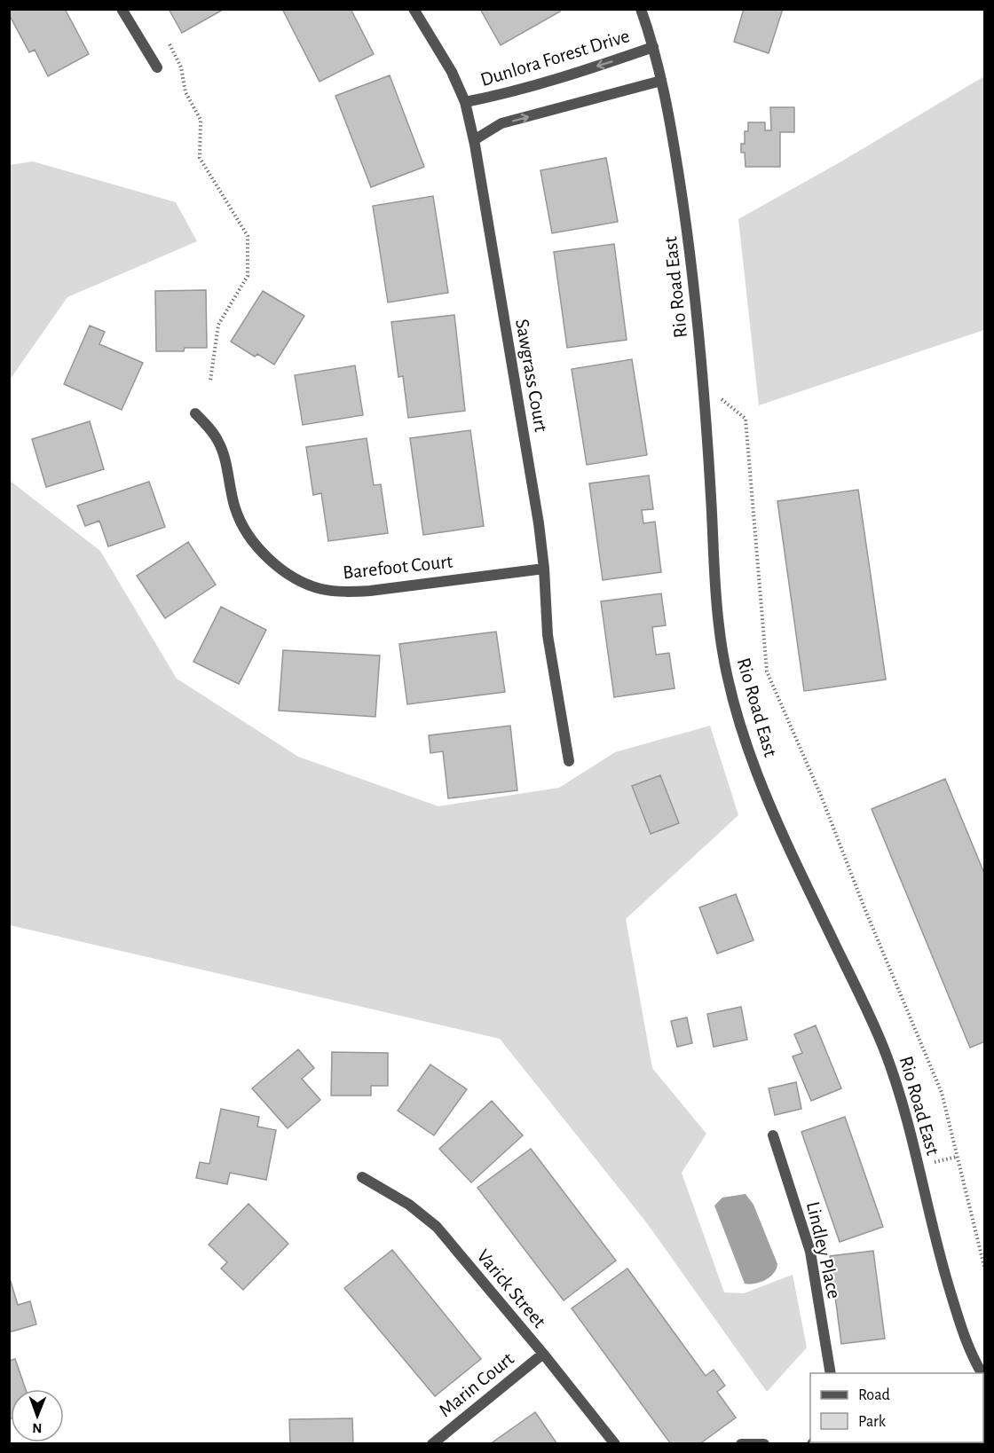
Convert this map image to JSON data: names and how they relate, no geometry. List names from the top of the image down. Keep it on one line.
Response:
{"streets":{"street":["Dunlora Forest Drive","Rio Road East","Sawgrass Court","Barefoot Court","Lindley Place","Varick Street","Marin Court"]},"crossings":[["Dunlora Forest Drive","Rio Road East"],["Dunlora Forest Drive","Sawgrass Court"],["Sawgrass Court","Barefoot Court"],["Varick Street","Marin Court"]],"legend":["Road","Park"],"north":"bottom"}
